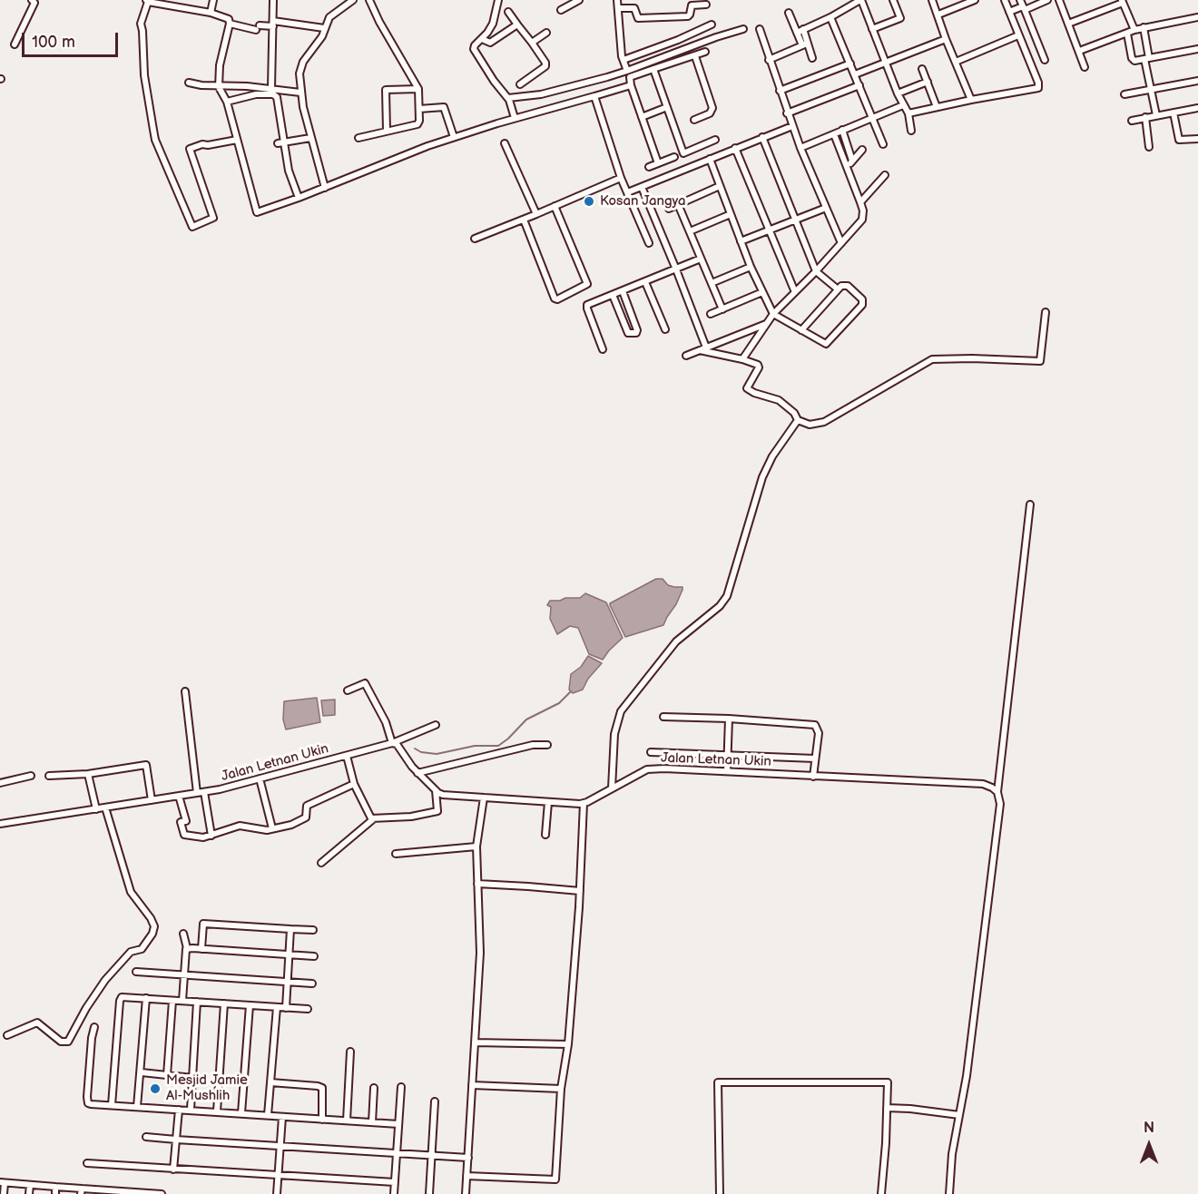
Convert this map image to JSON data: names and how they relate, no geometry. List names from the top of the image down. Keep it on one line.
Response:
{"streets":{"street":["Jalan Letnan Ukin"]},"places":["Kosan Jangya","Mesjid Jamie Al-Mushlih"],"scale_bar":"100 m","north":"top"}
